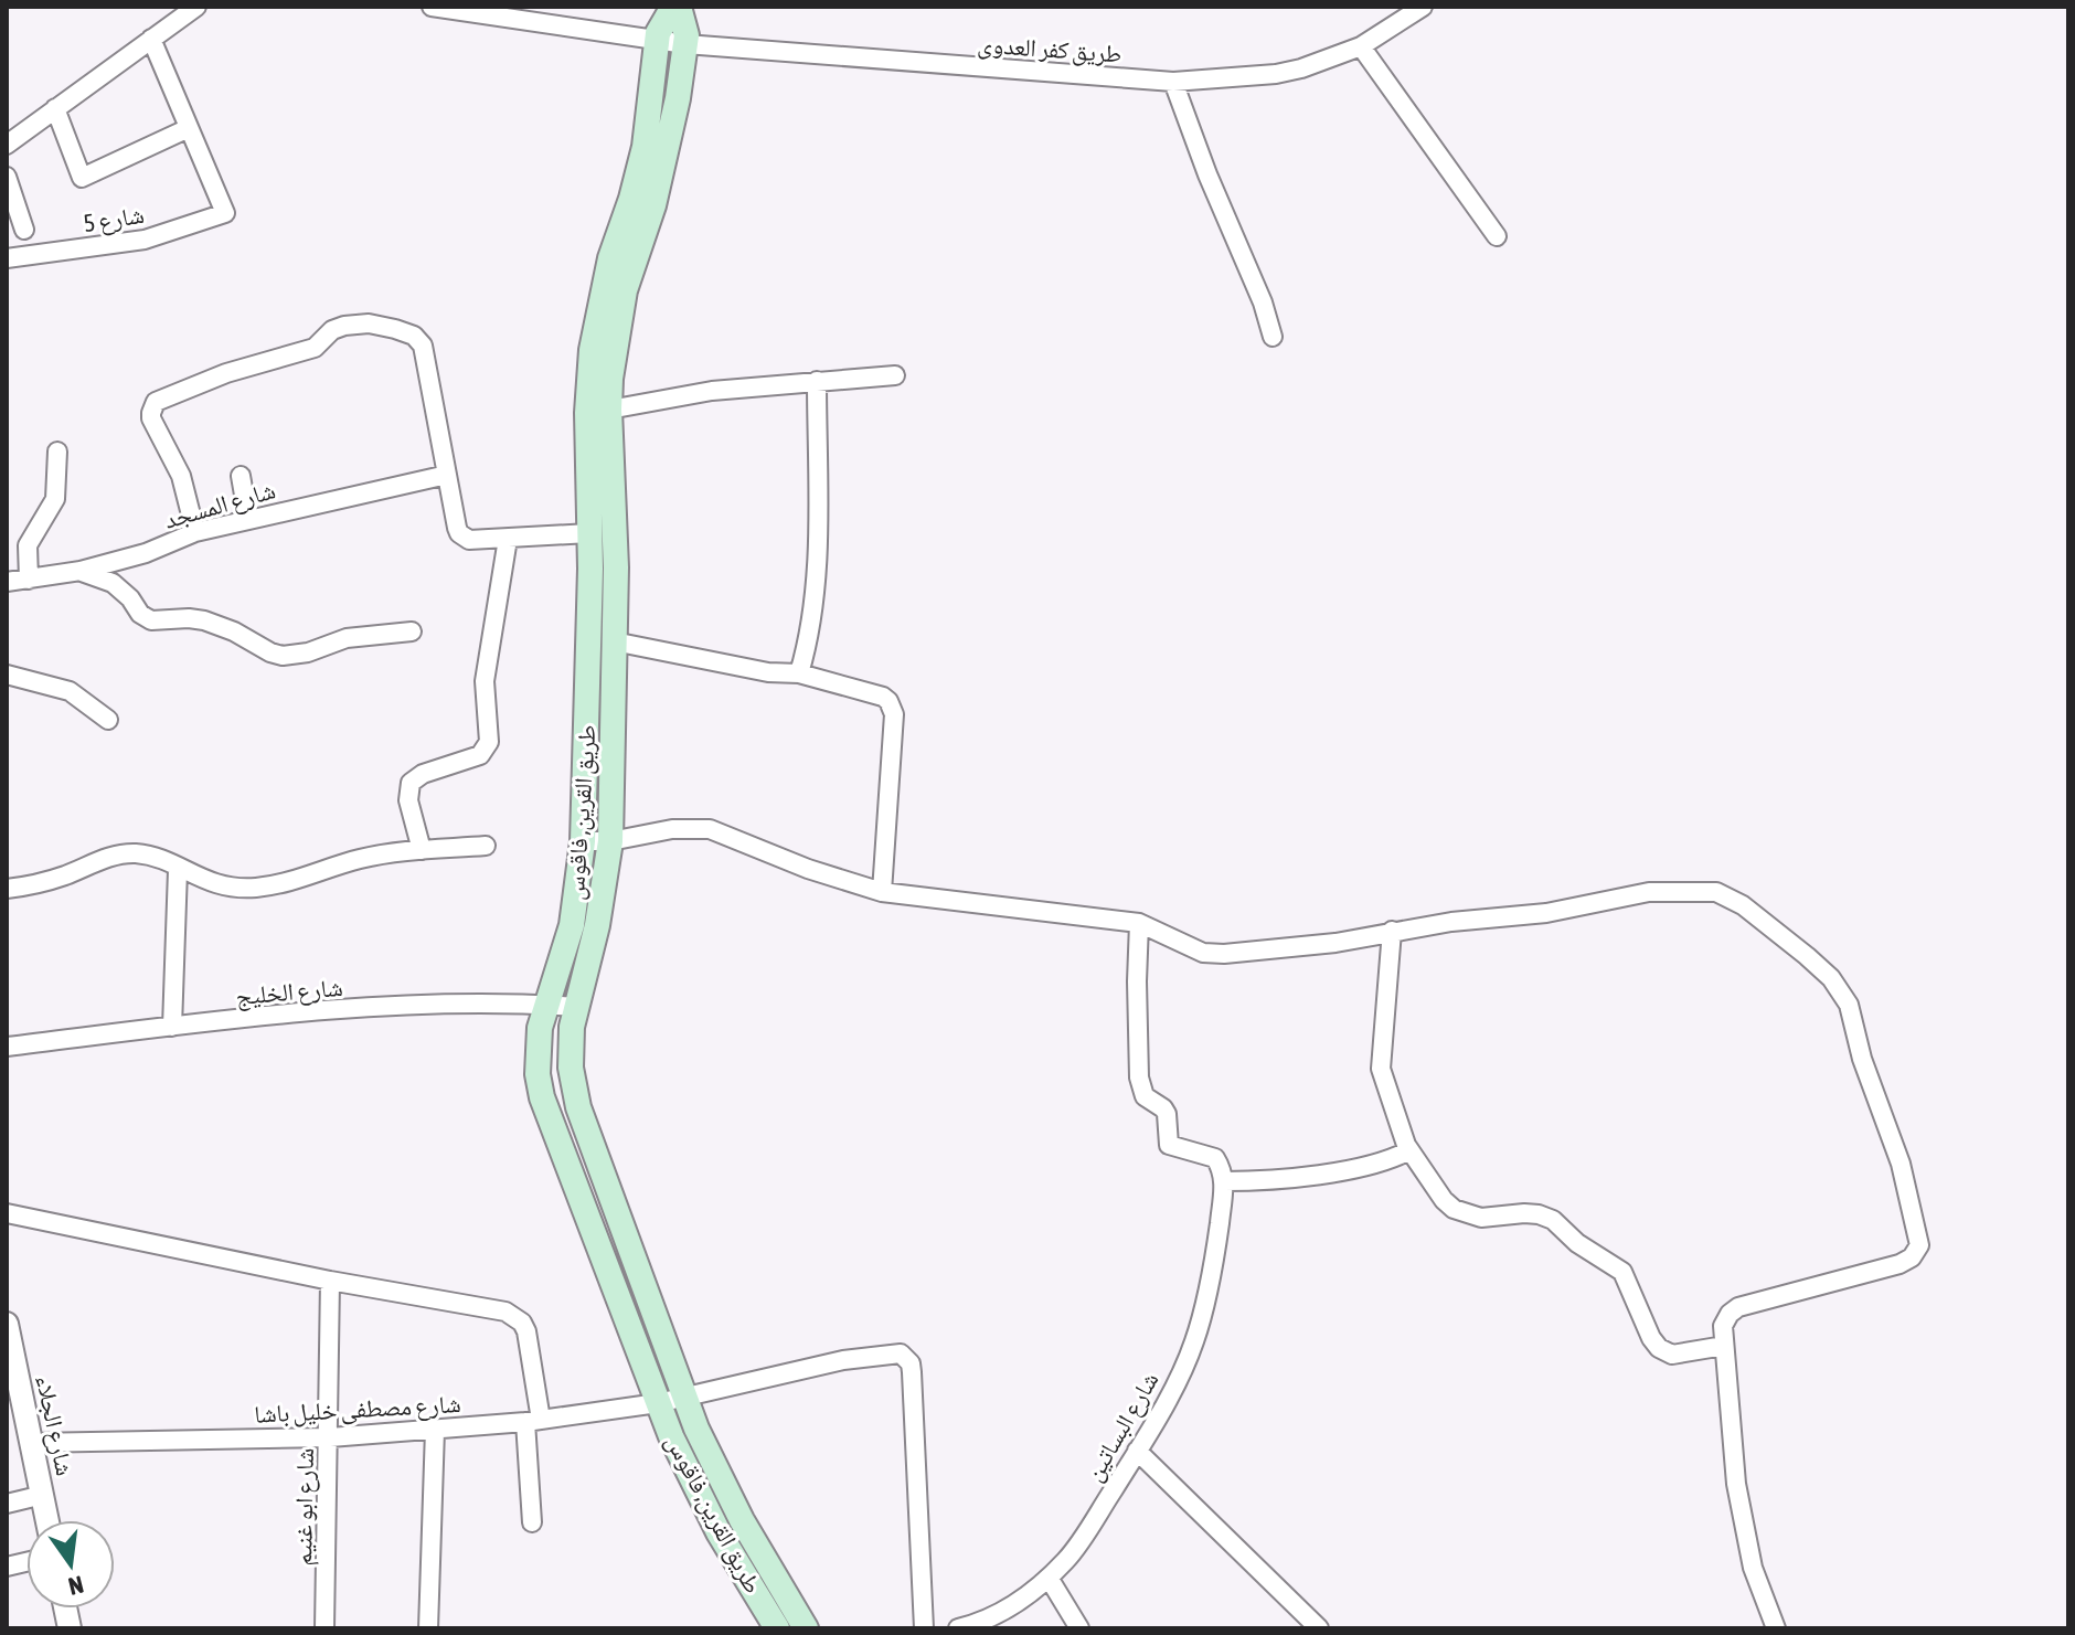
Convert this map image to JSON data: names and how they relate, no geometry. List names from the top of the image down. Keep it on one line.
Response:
{"streets":{"main road":["طريق القرين, فاقوس"],"street":["طريق كفر العدوى","شارع 5","شارع المسجد","شارع الخليج","شارع مصطفى خليل باشا","شارع الجلاء","شارع البساتين","شارع ابو غنيم"]},"crossings":[["طريق كفر العدوى","طريق القرين, فاقوس"],["طريق القرين, فاقوس","شارع الخليج"],["طريق القرين, فاقوس","شارع مصطفى خليل باشا"],["شارع مصطفى خليل باشا","شارع الجلاء"],["شارع مصطفى خليل باشا","شارع ابو غنيم"]],"north":"bottom"}
